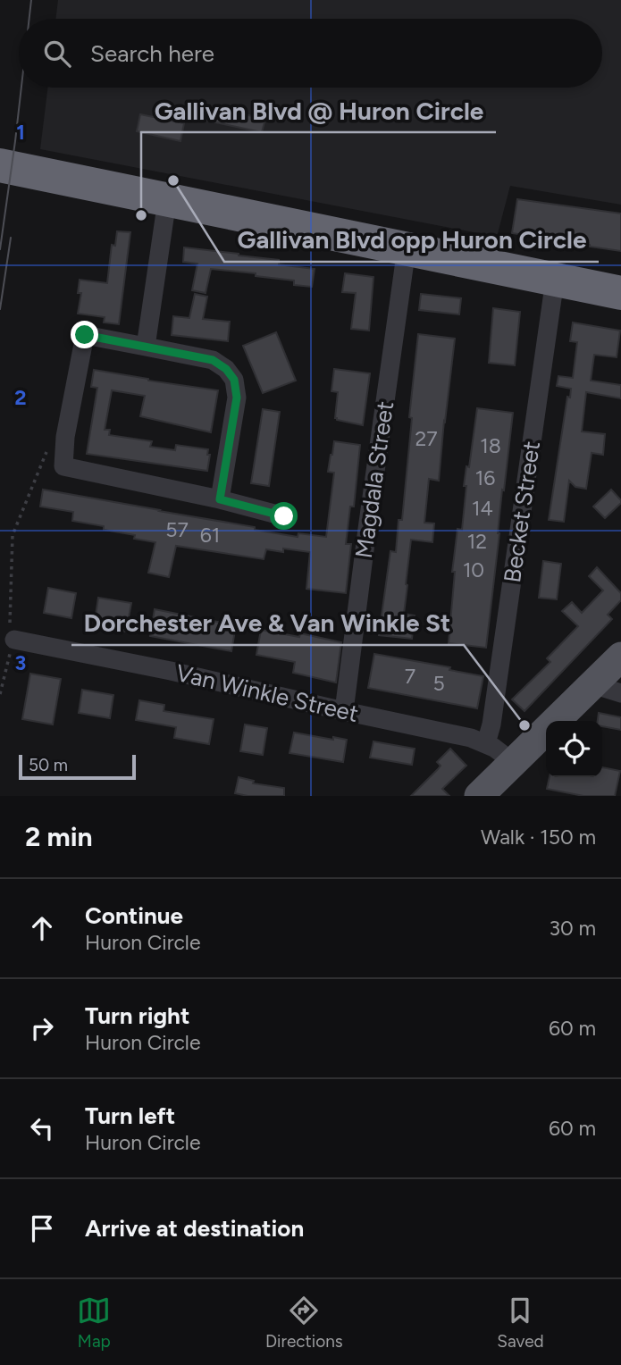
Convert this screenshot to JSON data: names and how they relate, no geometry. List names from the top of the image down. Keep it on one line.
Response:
{"streets":{"street":["Magdala Street","Becket Street","Van Winkle Street"]},"crossings":[["Magdala Street","Van Winkle Street"],["Becket Street","Van Winkle Street"]],"places":["Gallivan Blvd opp Huron Circle","Gallivan Blvd @ Huron Circle","Dorchester Ave & Van Winkle St"],"house_numbers":["27","18","16","14","57","61","12","10","7","5"],"scale_bar":"50 m","page":{"search":"Search here","scale":"50 m","heading":["2 min","Walk · 150 m"],"list":[["Continue","Huron Circle","30 m"],["Turn right","Huron Circle","60 m"],["Turn left","Huron Circle","60 m"],"Arrive at destination"],"nav":["Map","Directions","Saved"]},"grid":{"rows":["1","2","3"]}}
